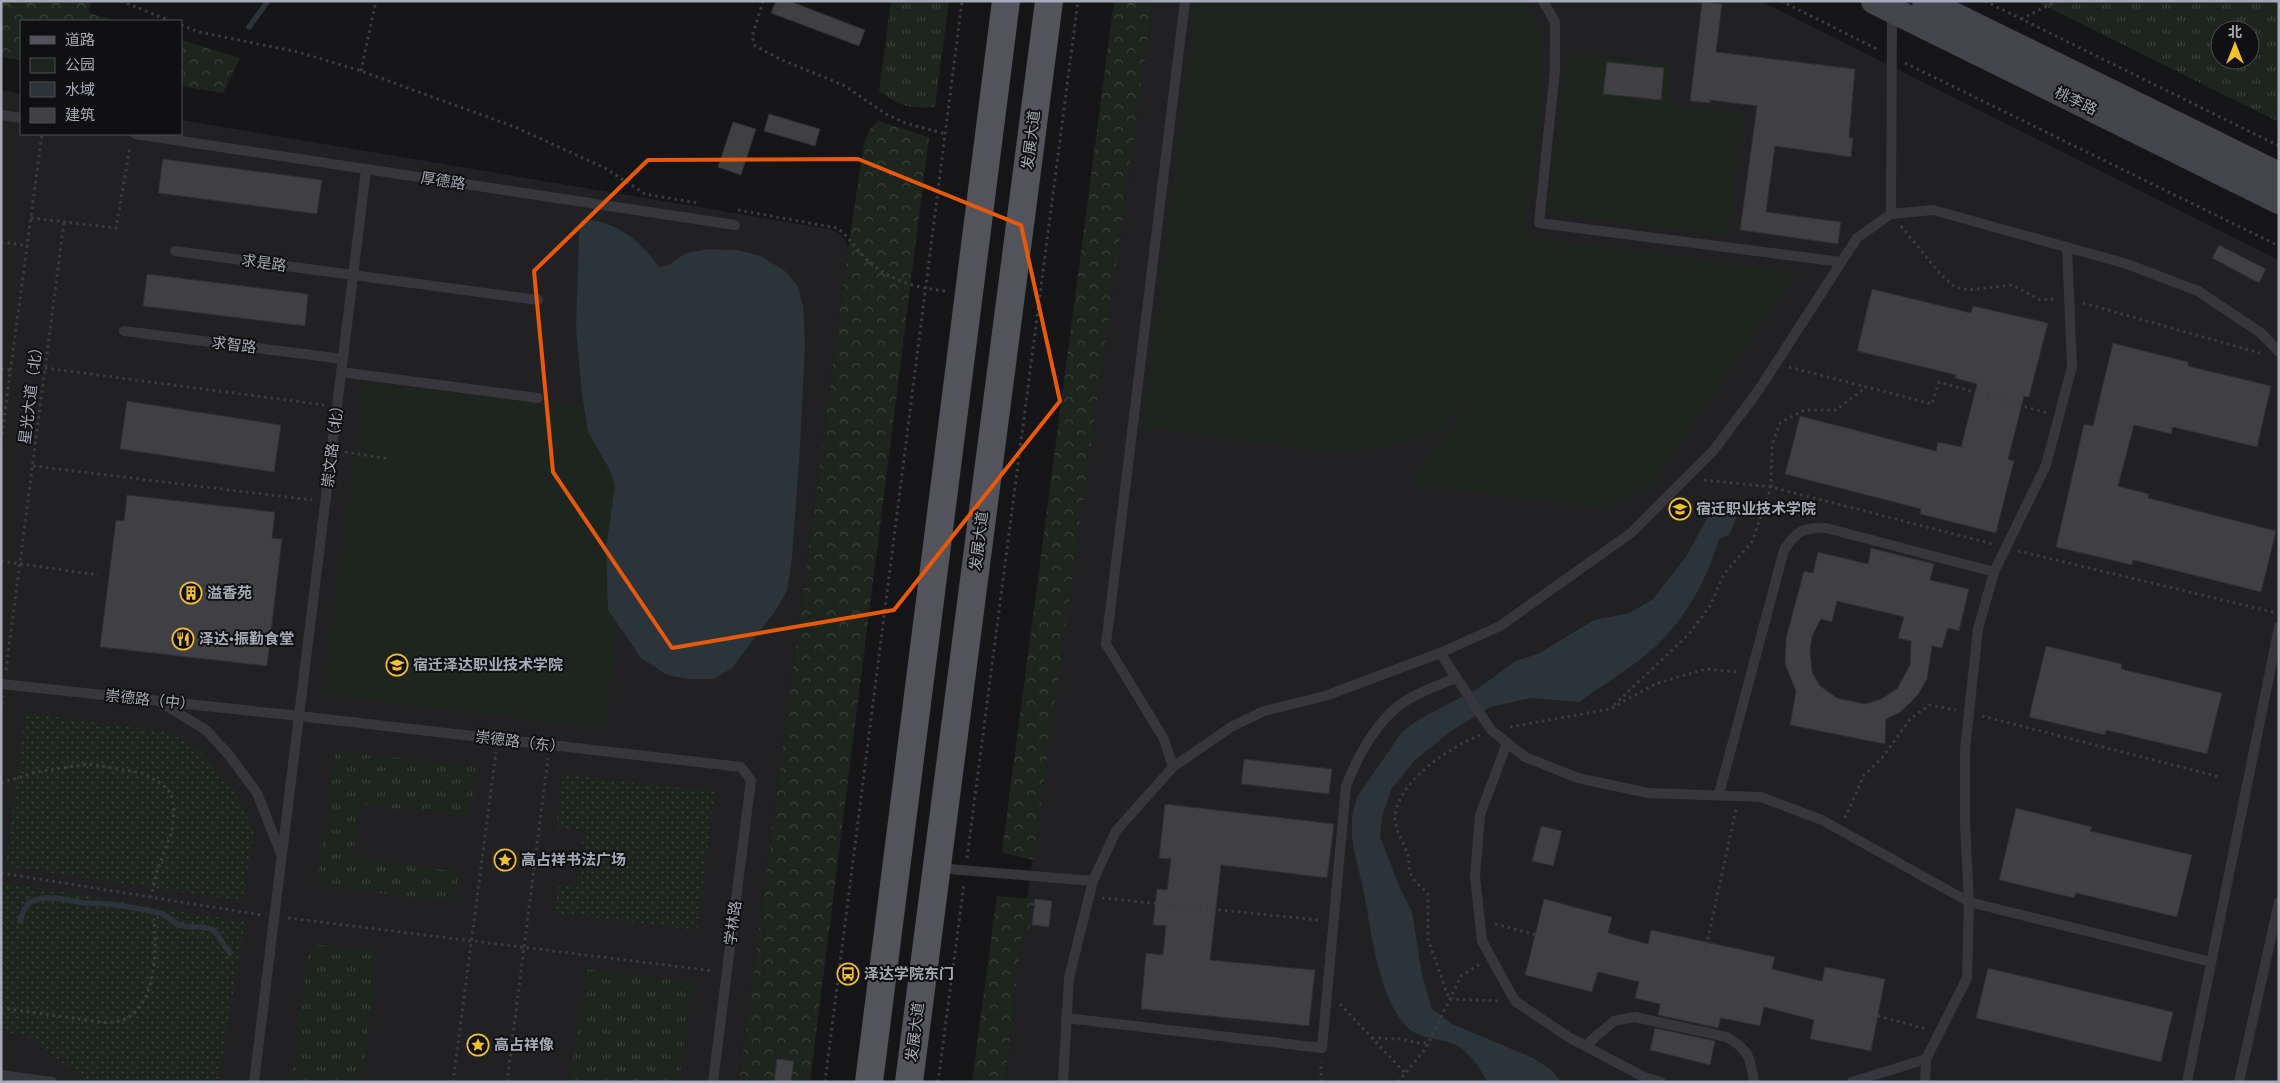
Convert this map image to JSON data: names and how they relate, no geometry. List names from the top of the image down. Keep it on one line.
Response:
{"streets":{"main road":["桃李路","发展大道"],"lane":["厚德路","求是路","求智路","崇文路（北）","崇德路（中）","崇德路（东）","学林路"],"path":["星光大道（北）"]},"crossings":[["厚德路","崇文路（北）"],["求是路","崇文路（北）"],["求智路","崇文路（北）"],["星光大道（北）","崇德路（中）"],["崇文路（北）","崇德路（中）"],["崇文路（北）","崇德路（东）"],["崇德路（中）","崇德路（东）"],["崇德路（东）","学林路"]],"places":{"school or university":["宿迁职业技术学院","宿迁泽达职业技术学院"],"building":["溢香苑"],"restaurant":["泽达·振勤食堂"],"place":["高占祥书法广场","高占祥像"],"bus stop":["泽达学院东门"]},"legend":["道路","公园","水域","建筑"],"north":"top"}
